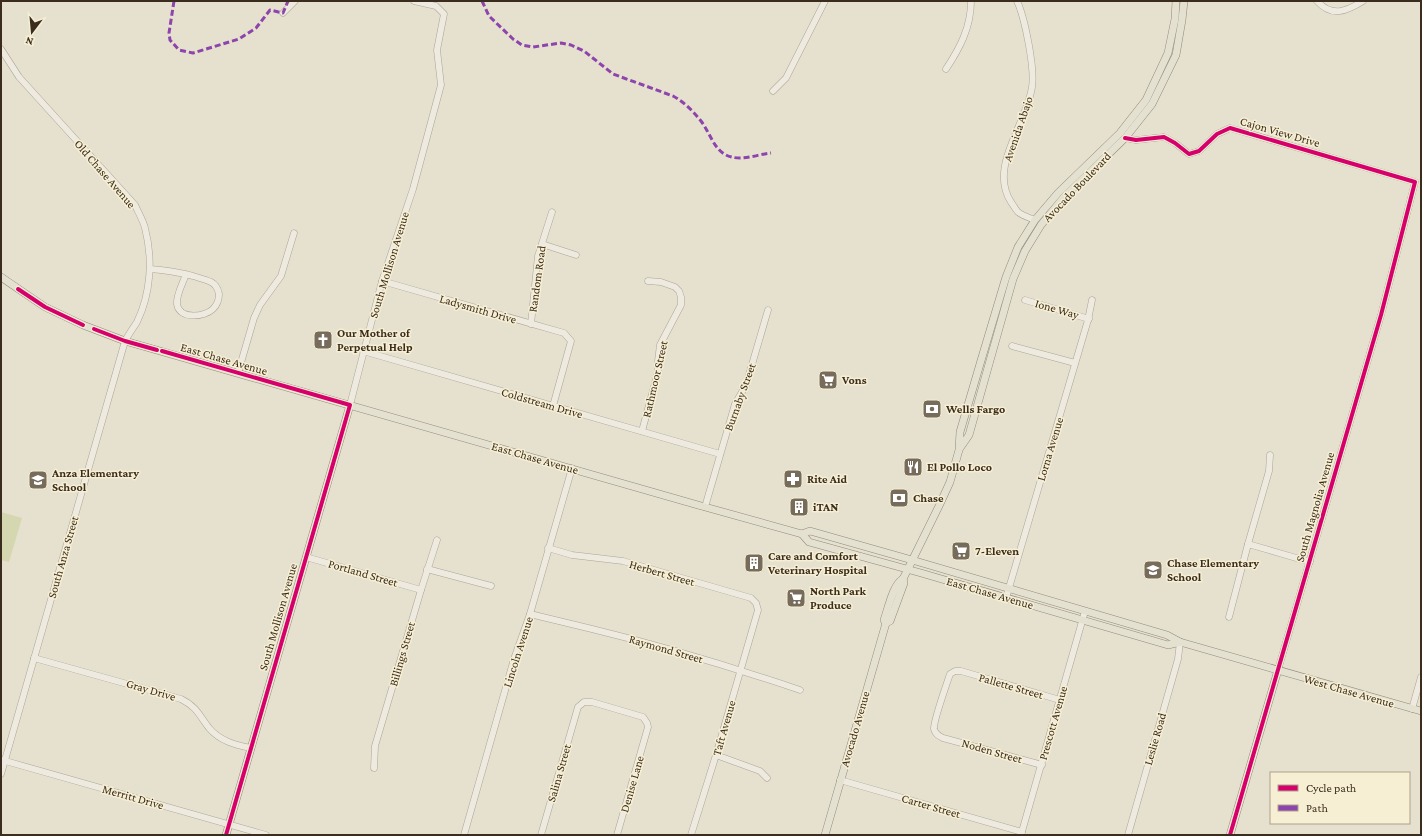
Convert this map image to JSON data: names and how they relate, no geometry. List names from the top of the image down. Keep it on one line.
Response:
{"streets":{"main road":["Avocado Boulevard","South Mollison Avenue","East Chase Avenue","South Magnolia Avenue","West Chase Avenue","Avocado Avenue"],"street":["Avenida Abajo","Cajon View Drive","Old Chase Avenue","Random Road","Ladysmith Drive","Ione Way","Rathmoor Street","Burnaby Street","Coldstream Drive","Lorna Avenue","South Anza Street","Portland Street","Herbert Street","Raymond Street","Lincoln Avenue","Billings Street","Pallette Street","Gray Drive","Prescott Avenue","Taft Avenue","Leslie Road","Noden Street","Salina Street","Denise Lane","Merritt Drive","Carter Street"]},"crossings":[["Avenida Abajo","Avocado Boulevard"],["Cajon View Drive","Avocado Boulevard"],["Cajon View Drive","South Magnolia Avenue"],["Old Chase Avenue","East Chase Avenue"],["Old Chase Avenue","South Anza Street"],["Avocado Boulevard","East Chase Avenue"],["Avocado Boulevard","Avocado Avenue"],["South Mollison Avenue","Ladysmith Drive"],["South Mollison Avenue","East Chase Avenue"],["South Mollison Avenue","Coldstream Drive"],["South Mollison Avenue","Portland Street"],["South Mollison Avenue","Gray Drive"],["South Mollison Avenue","Merritt Drive"],["Random Road","Ladysmith Drive"],["Ladysmith Drive","Coldstream Drive"],["Ione Way","Lorna Avenue"],["East Chase Avenue","Burnaby Street"],["East Chase Avenue","Lorna Avenue"],["East Chase Avenue","South Magnolia Avenue"],["East Chase Avenue","South Anza Street"],["East Chase Avenue","Lincoln Avenue"],["East Chase Avenue","West Chase Avenue"],["East Chase Avenue","Prescott Avenue"],["East Chase Avenue","Avocado Avenue"],["East Chase Avenue","Leslie Road"],["Rathmoor Street","Coldstream Drive"],["Burnaby Street","Coldstream Drive"],["South Magnolia Avenue","West Chase Avenue"],["South Anza Street","Gray Drive"],["South Anza Street","Merritt Drive"],["Portland Street","Billings Street"],["Herbert Street","Lincoln Avenue"],["Herbert Street","Taft Avenue"],["Raymond Street","Lincoln Avenue"],["Raymond Street","Taft Avenue"],["Pallette Street","Prescott Avenue"],["Pallette Street","Noden Street"],["Prescott Avenue","Noden Street"],["Prescott Avenue","Carter Street"],["Avocado Avenue","Carter Street"],["Salina Street","Denise Lane"]],"places":{"church":["Our Mother of Perpetual Help"],"supermarket":["Vons","7-Eleven","North Park Produce"],"bank":["Wells Fargo","Chase"],"restaurant":["El Pollo Loco"],"pharmacy":["Rite Aid"],"school or university":["Anza Elementary School","Chase Elementary School"],"building":["iTAN","Care and Comfort Veterinary Hospital"]},"legend":["Cycle path","Path"],"north":"bottom"}
